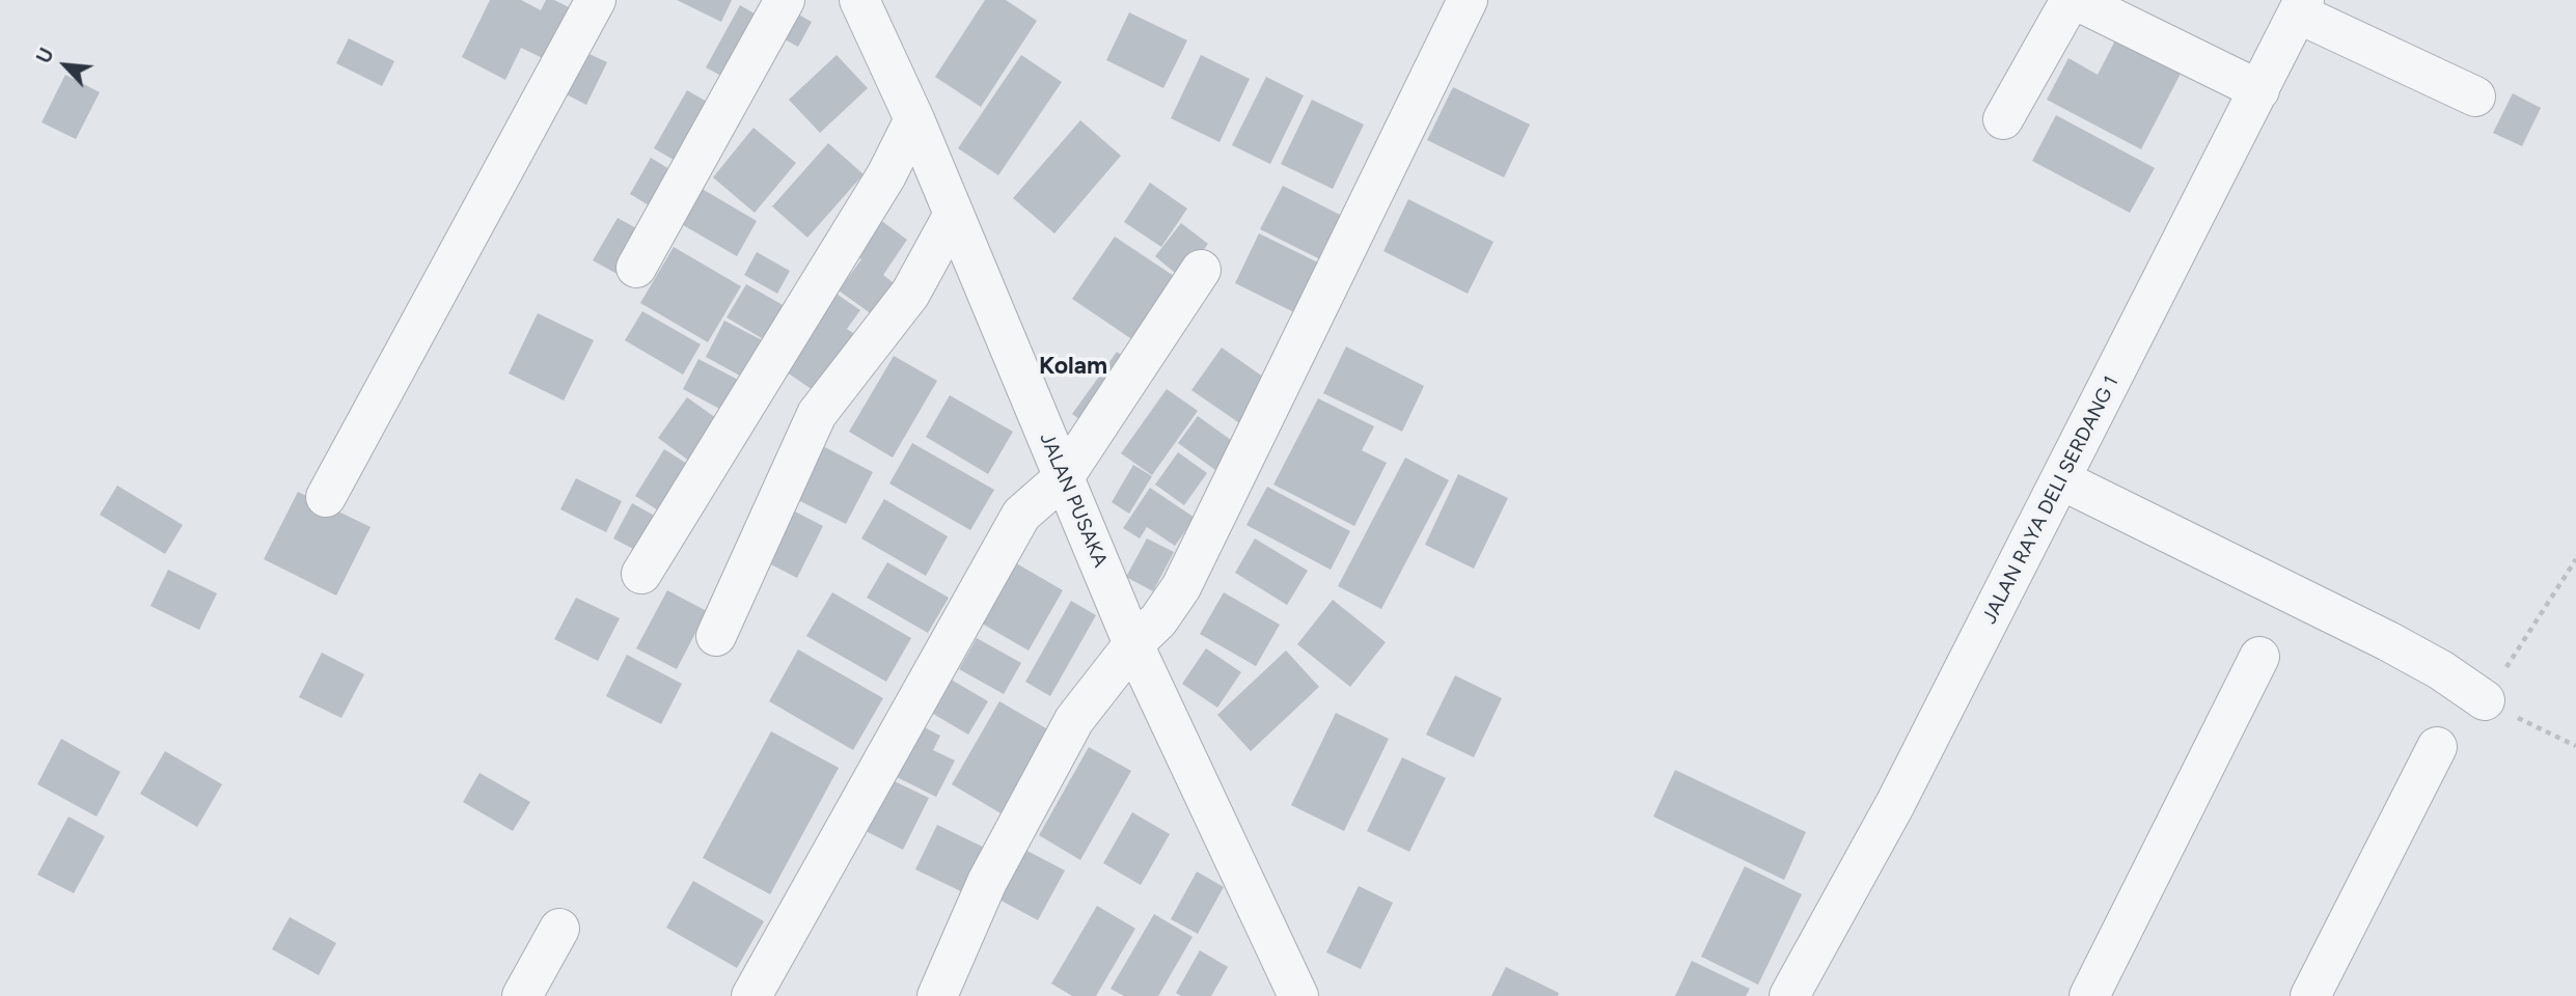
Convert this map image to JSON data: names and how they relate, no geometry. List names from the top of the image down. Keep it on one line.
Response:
{"streets":{"street":["JALAN PUSAKA","JALAN RAYA DELI SERDANG 1"]},"districts":["Kolam"],"north":"top left"}
